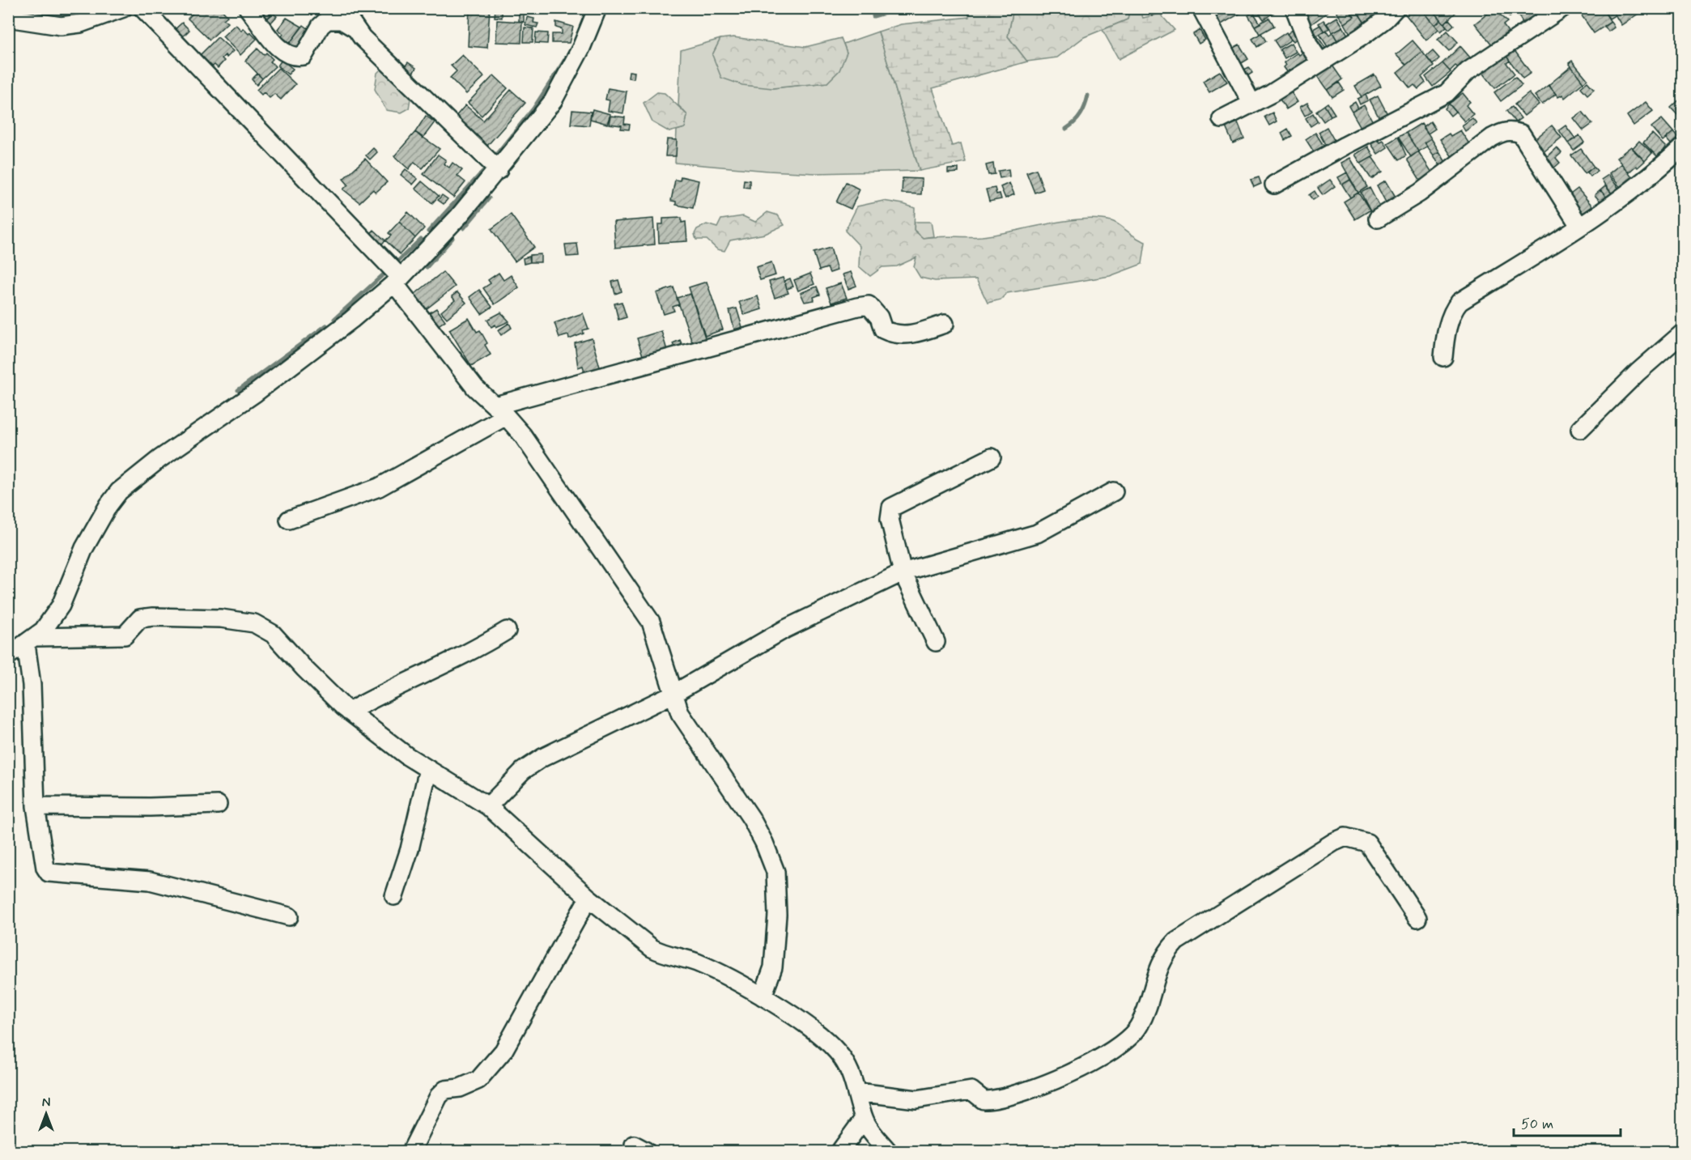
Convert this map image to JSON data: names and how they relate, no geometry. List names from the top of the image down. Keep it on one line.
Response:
{"scale_bar":"50 m","north":"top"}
